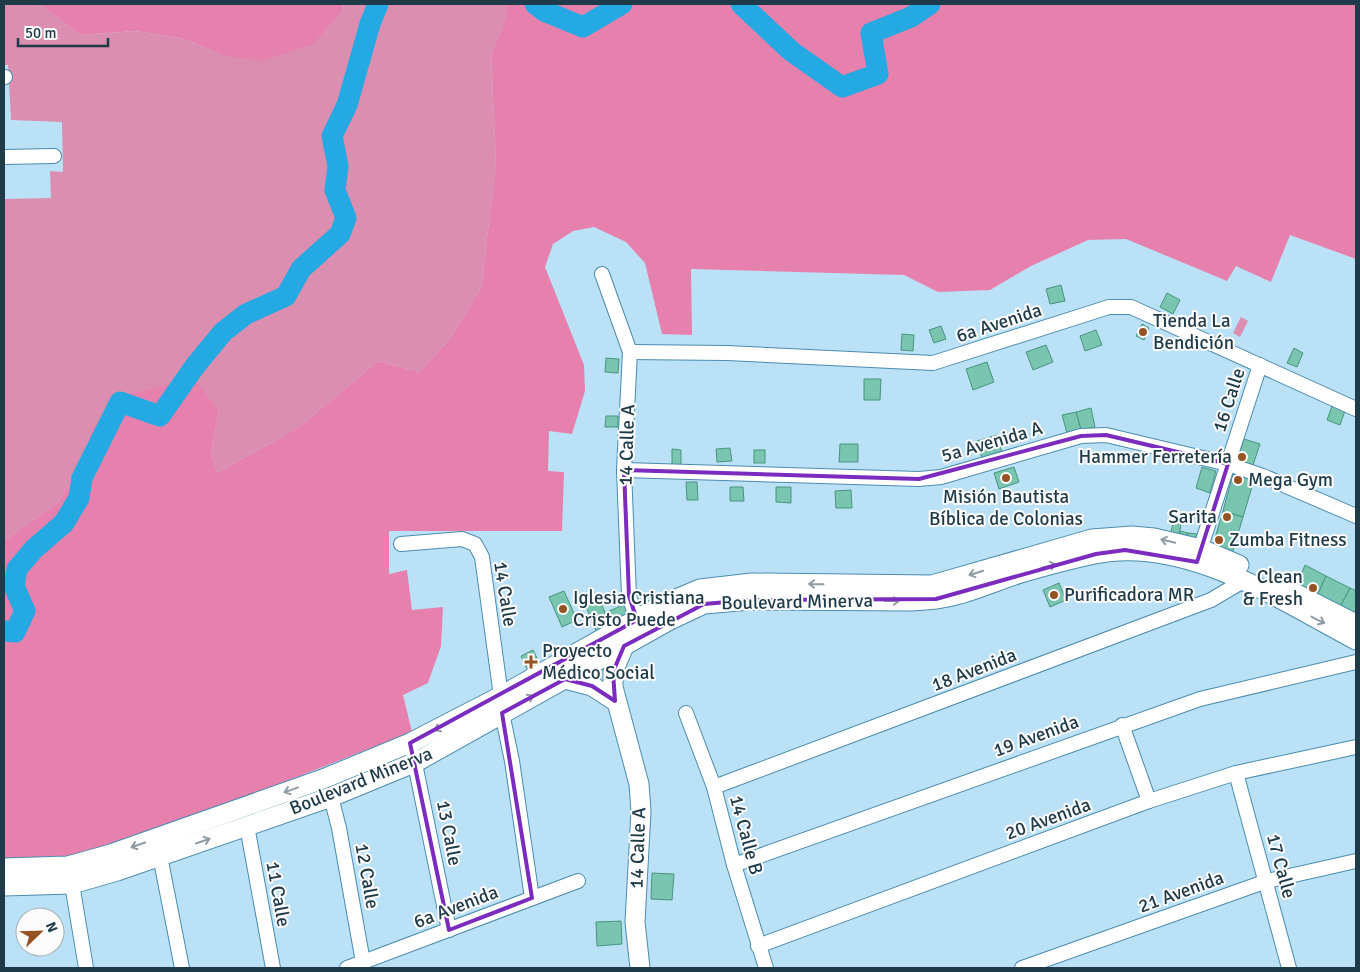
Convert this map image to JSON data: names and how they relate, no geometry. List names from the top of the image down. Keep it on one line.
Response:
{"streets":{"street":["6a Avenida","16 Calle","5a Avenida A","14 Calle A","14 Calle","Boulevard Minerva","18 Avenida","19 Avenida","20 Avenida","13 Calle","14 Calle B","17 Calle","12 Calle","21 Avenida","11 Calle"]},"crossings":[["6a Avenida","16 Calle"],["6a Avenida","14 Calle A"],["6a Avenida","14 Calle"],["6a Avenida","13 Calle"],["6a Avenida","12 Calle"],["16 Calle","5a Avenida A"],["16 Calle","Boulevard Minerva"],["5a Avenida A","14 Calle A"],["14 Calle A","Boulevard Minerva"],["14 Calle","Boulevard Minerva"],["Boulevard Minerva","18 Avenida"],["Boulevard Minerva","13 Calle"],["Boulevard Minerva","12 Calle"],["Boulevard Minerva","11 Calle"],["18 Avenida","14 Calle B"],["19 Avenida","14 Calle B"],["20 Avenida","14 Calle B"],["20 Avenida","17 Calle"],["17 Calle","21 Avenida"]],"places":{"other":["Tienda La Bendición","Hammer Ferretería","Misión Bautista Bíblica de Colonias","Mega Gym","Sarita","Zumba Fitness","Clean & Fresh","Purificadora MR","Iglesia Cristiana Cristo Puede"],"health":["Proyecto Médico Social"]},"scale_bar":"50 m","north":"top right"}
